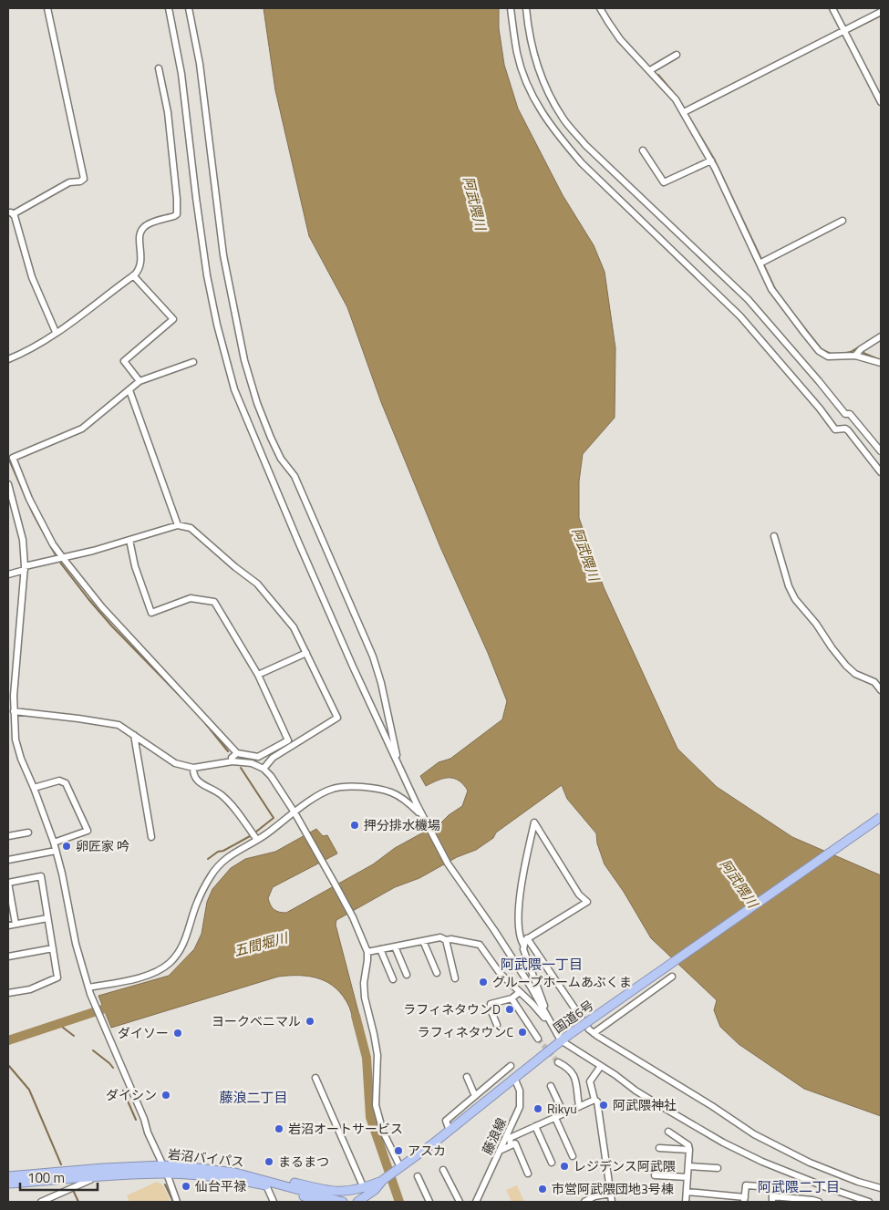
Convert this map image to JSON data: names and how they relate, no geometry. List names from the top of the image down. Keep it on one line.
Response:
{"streets":{"highway":["国道6号","岩沼バイパス"],"street":["藤浪線"]},"crossings":[["国道6号","藤浪線"]],"districts":["阿武隈一丁目","藤浪二丁目","阿武隈二丁目"],"water":["阿武隈川","五間堀川"],"places":["押分排水機場","卵匠家 吟","グループホームあぶくま","ラフィネタウンD","ヨークベニマル","ラフィネタウンC","ダイソー","ダイシン","阿武隈神社","Rikyu","岩沼オートサービス","アスカ","まるまつ","レジデンス阿武隈","仙台平禄","市営阿武隈団地3号棟"],"scale_bar":"100 m"}
